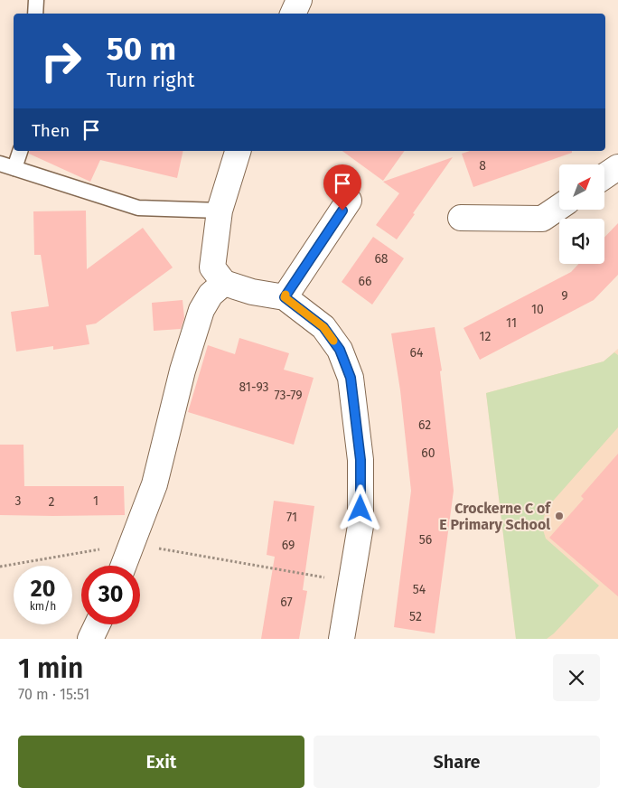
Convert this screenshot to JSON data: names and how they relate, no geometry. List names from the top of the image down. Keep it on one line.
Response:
{"places":["Crockerne C of E Primary School"],"house_numbers":["8","68","66","9","10","11","12","64","81-93","73-79","62","60","3","1","2","71","56","69","54","67","52"],"north":"top right","page":{"turn":["50 m","Turn right"],"then":"Then","speed":"20 km/h","limit":"30","heading":["1 min","70 m · 15:51"],"buttons":["Exit","Share"]}}
